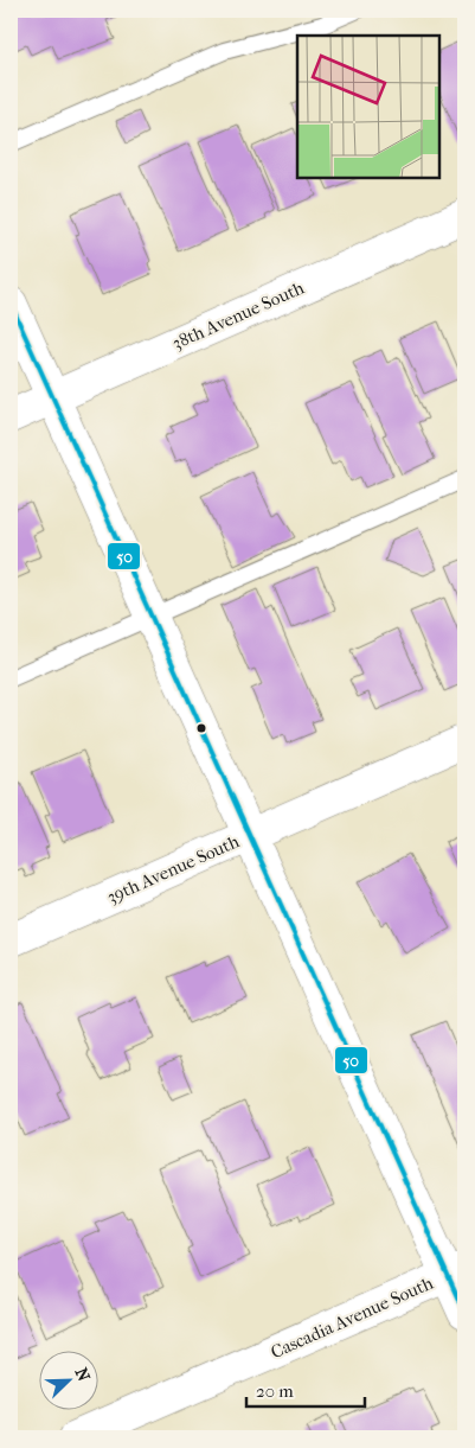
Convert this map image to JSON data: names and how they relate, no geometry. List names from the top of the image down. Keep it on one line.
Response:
{"streets":{"street":["38th Avenue South","39th Avenue South","Cascadia Avenue South"]},"lines":["transit line 50"],"scale_bar":"20 m","north":"top right"}
